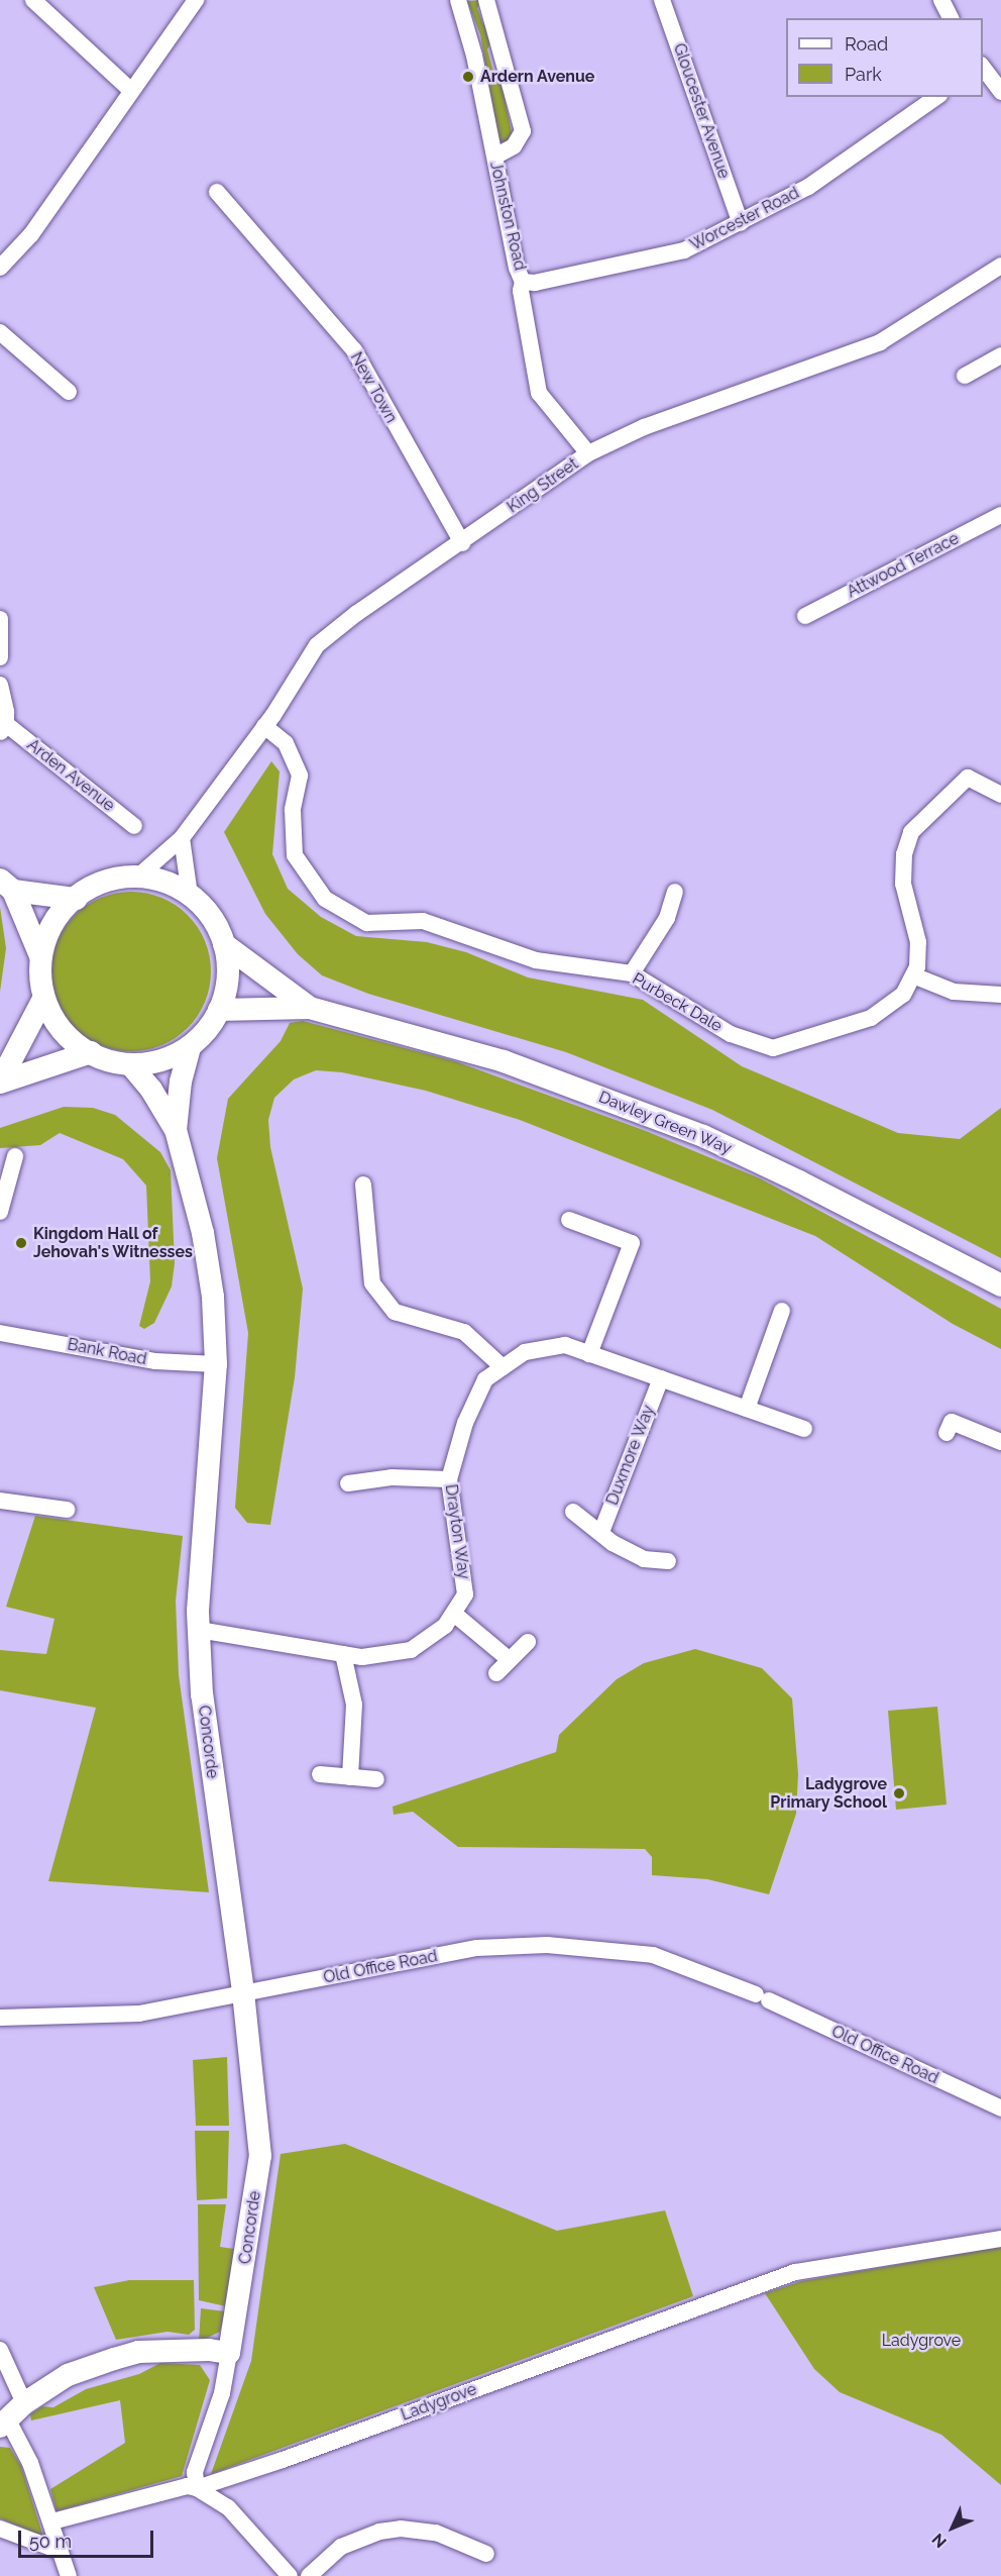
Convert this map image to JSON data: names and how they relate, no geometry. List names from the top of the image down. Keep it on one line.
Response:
{"streets":{"street":["Gloucester Avenue","Johnston Road","Worcester Road","New Town","King Street","Attwood Terrace","Arden Avenue","Purbeck Dale","Dawley Green Way","Bank Road","Duxmore Way","Drayton Way","Concorde","Old Office Road","Ladygrove"]},"crossings":[["Gloucester Avenue","Worcester Road"],["Johnston Road","Worcester Road"],["Johnston Road","King Street"],["New Town","King Street"],["King Street","Purbeck Dale"],["King Street","Dawley Green Way"],["King Street","Concorde"],["Dawley Green Way","Concorde"],["Bank Road","Concorde"],["Duxmore Way","Drayton Way"],["Drayton Way","Concorde"],["Concorde","Old Office Road"]],"parks":["Ladygrove"],"places":["Ardern Avenue","Kingdom Hall of Jehovah's Witnesses","Ladygrove Primary School"],"legend":["Road","Park"],"scale_bar":"50 m","north":"bottom left"}
